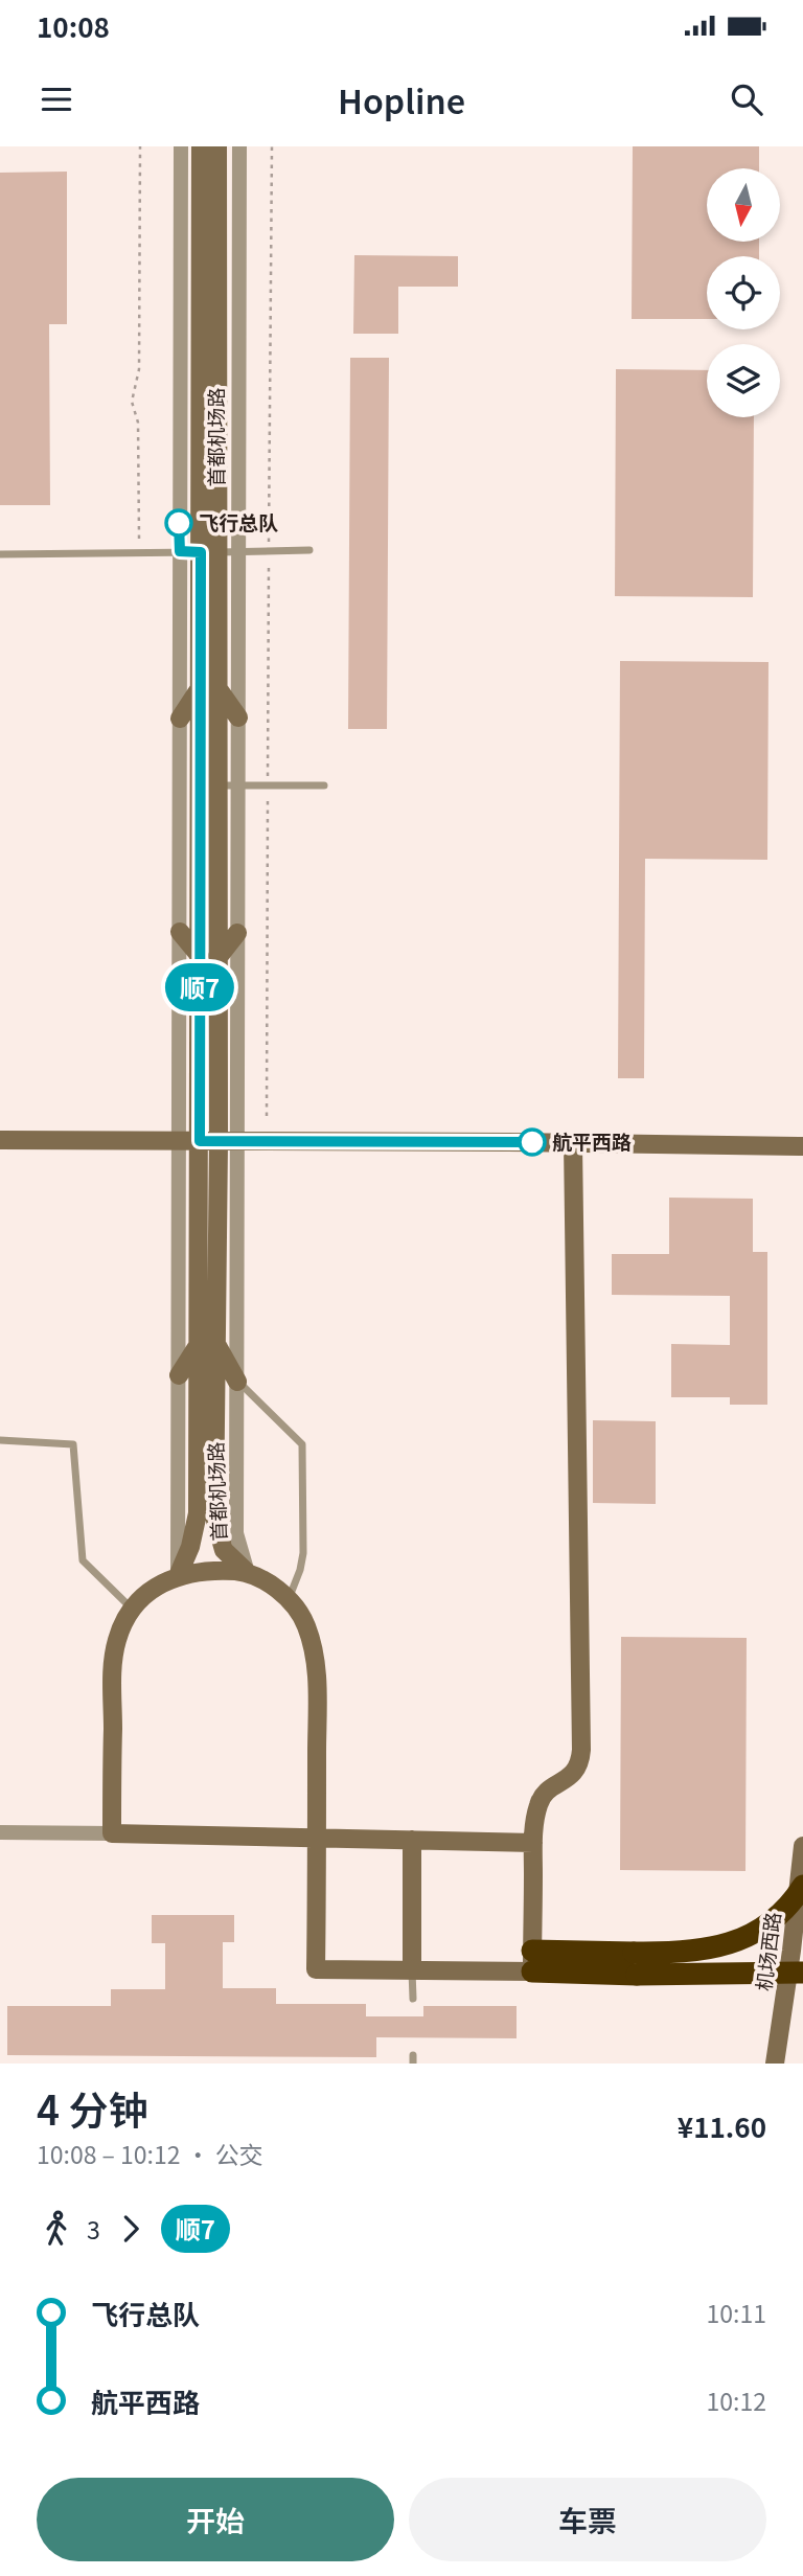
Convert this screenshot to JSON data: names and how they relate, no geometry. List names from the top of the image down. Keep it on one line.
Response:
{"streets":{"street":["首都机场路","机场西路"]},"places":["飞行总队","航平西路"],"lines":["bus line 顺7"],"north":"bottom","page":{"status":"10:08","header":"Hopline","on_map":"顺7","heading":["4 分钟","10:08 – 10:12 · 公交","¥11.60"],"legs":["3","顺7"],"list":[{"name":"飞行总队","value":"10:11"},{"name":"航平西路","value":"10:12"}],"buttons":["开始","车票"]}}
